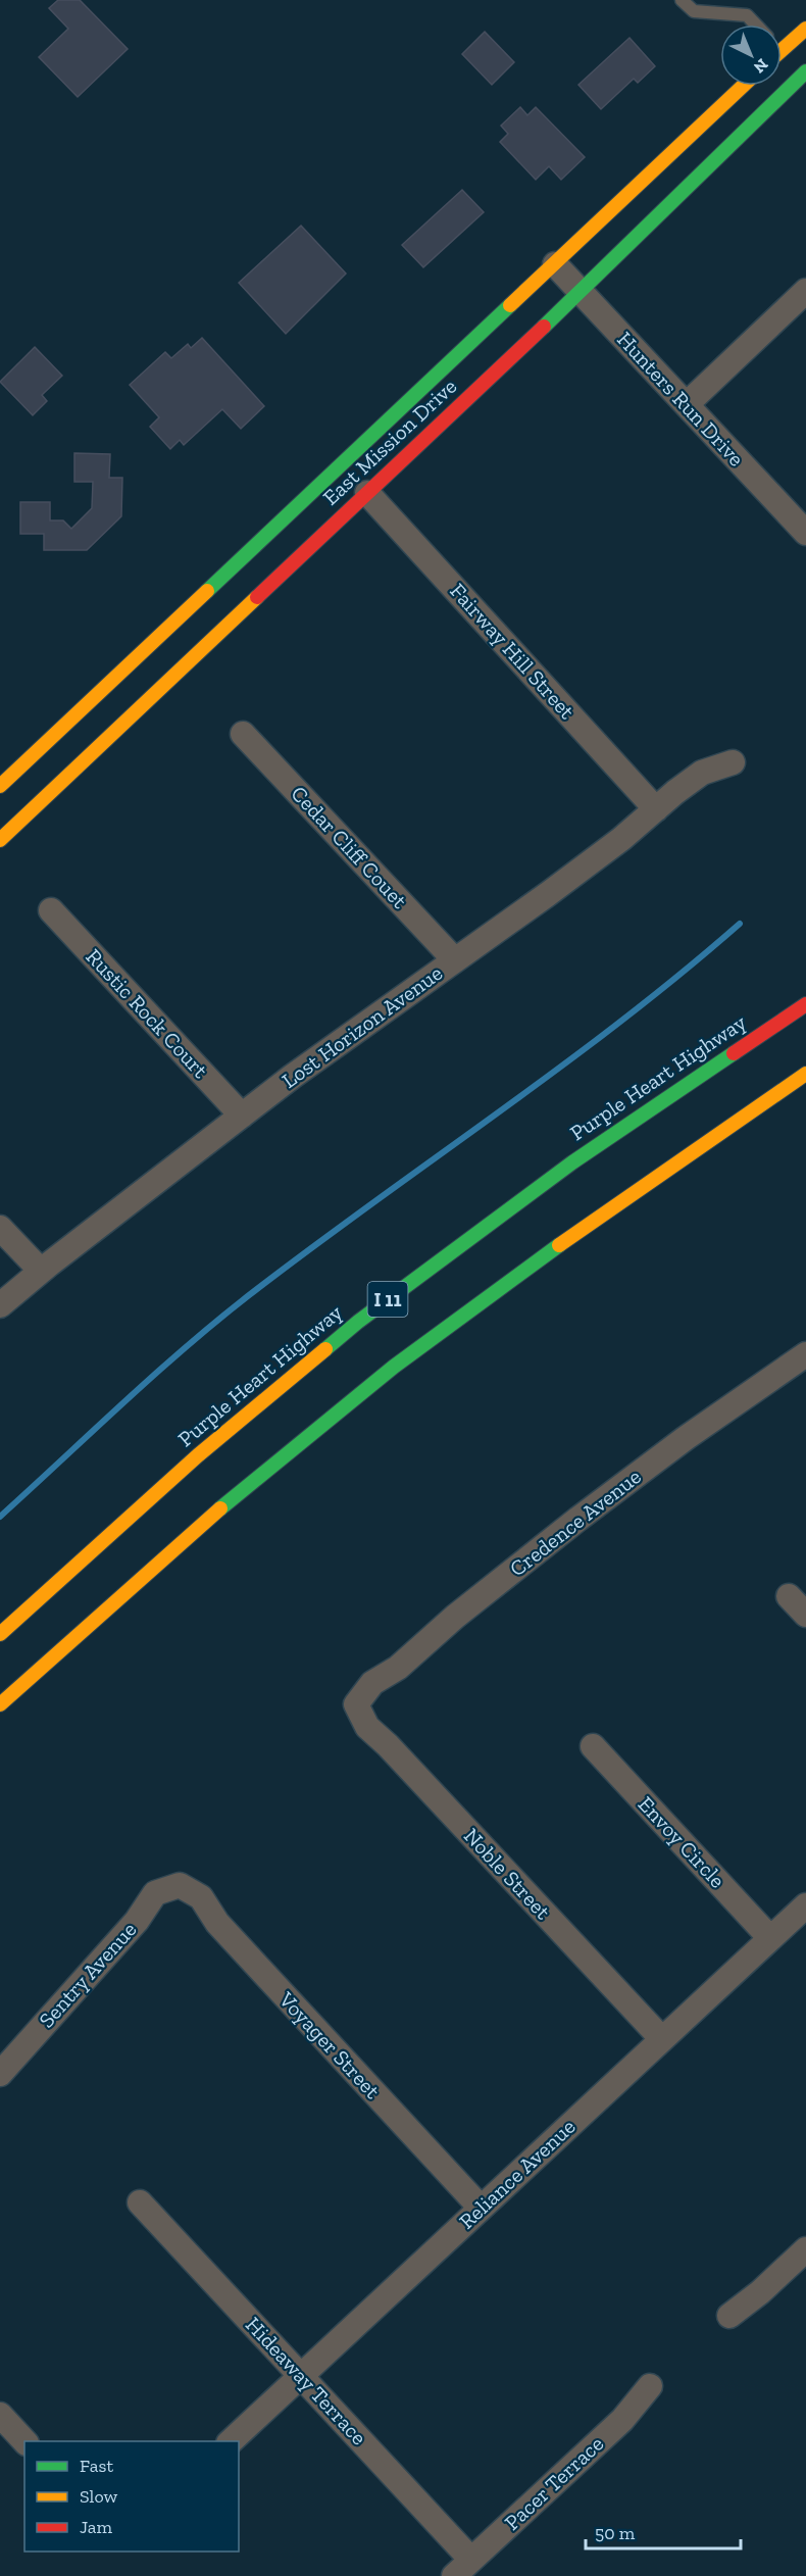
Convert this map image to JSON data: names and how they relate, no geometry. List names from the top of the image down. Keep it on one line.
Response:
{"streets":{"main road":["East Mission Drive","Purple Heart Highway","I 11"],"street":["Hunters Run Drive","Fairway Hill Street","Cedar Cliff Couet","Rustic Rock Court","Lost Horizon Avenue","Credence Avenue","Envoy Circle","Noble Street","Sentry Avenue","Voyager Street","Reliance Avenue","Hideaway Terrace","Pacer Terrace"]},"crossings":[["Hunters Run Drive","East Mission Drive"],["East Mission Drive","Fairway Hill Street"],["Fairway Hill Street","Lost Horizon Avenue"],["Cedar Cliff Couet","Lost Horizon Avenue"],["Rustic Rock Court","Lost Horizon Avenue"],["Credence Avenue","Noble Street"],["Envoy Circle","Reliance Avenue"],["Noble Street","Reliance Avenue"],["Sentry Avenue","Voyager Street"],["Voyager Street","Reliance Avenue"],["Reliance Avenue","Hideaway Terrace"],["Hideaway Terrace","Pacer Terrace"]],"legend":["Fast","Slow","Jam"],"scale_bar":"50 m","north":"bottom right"}
